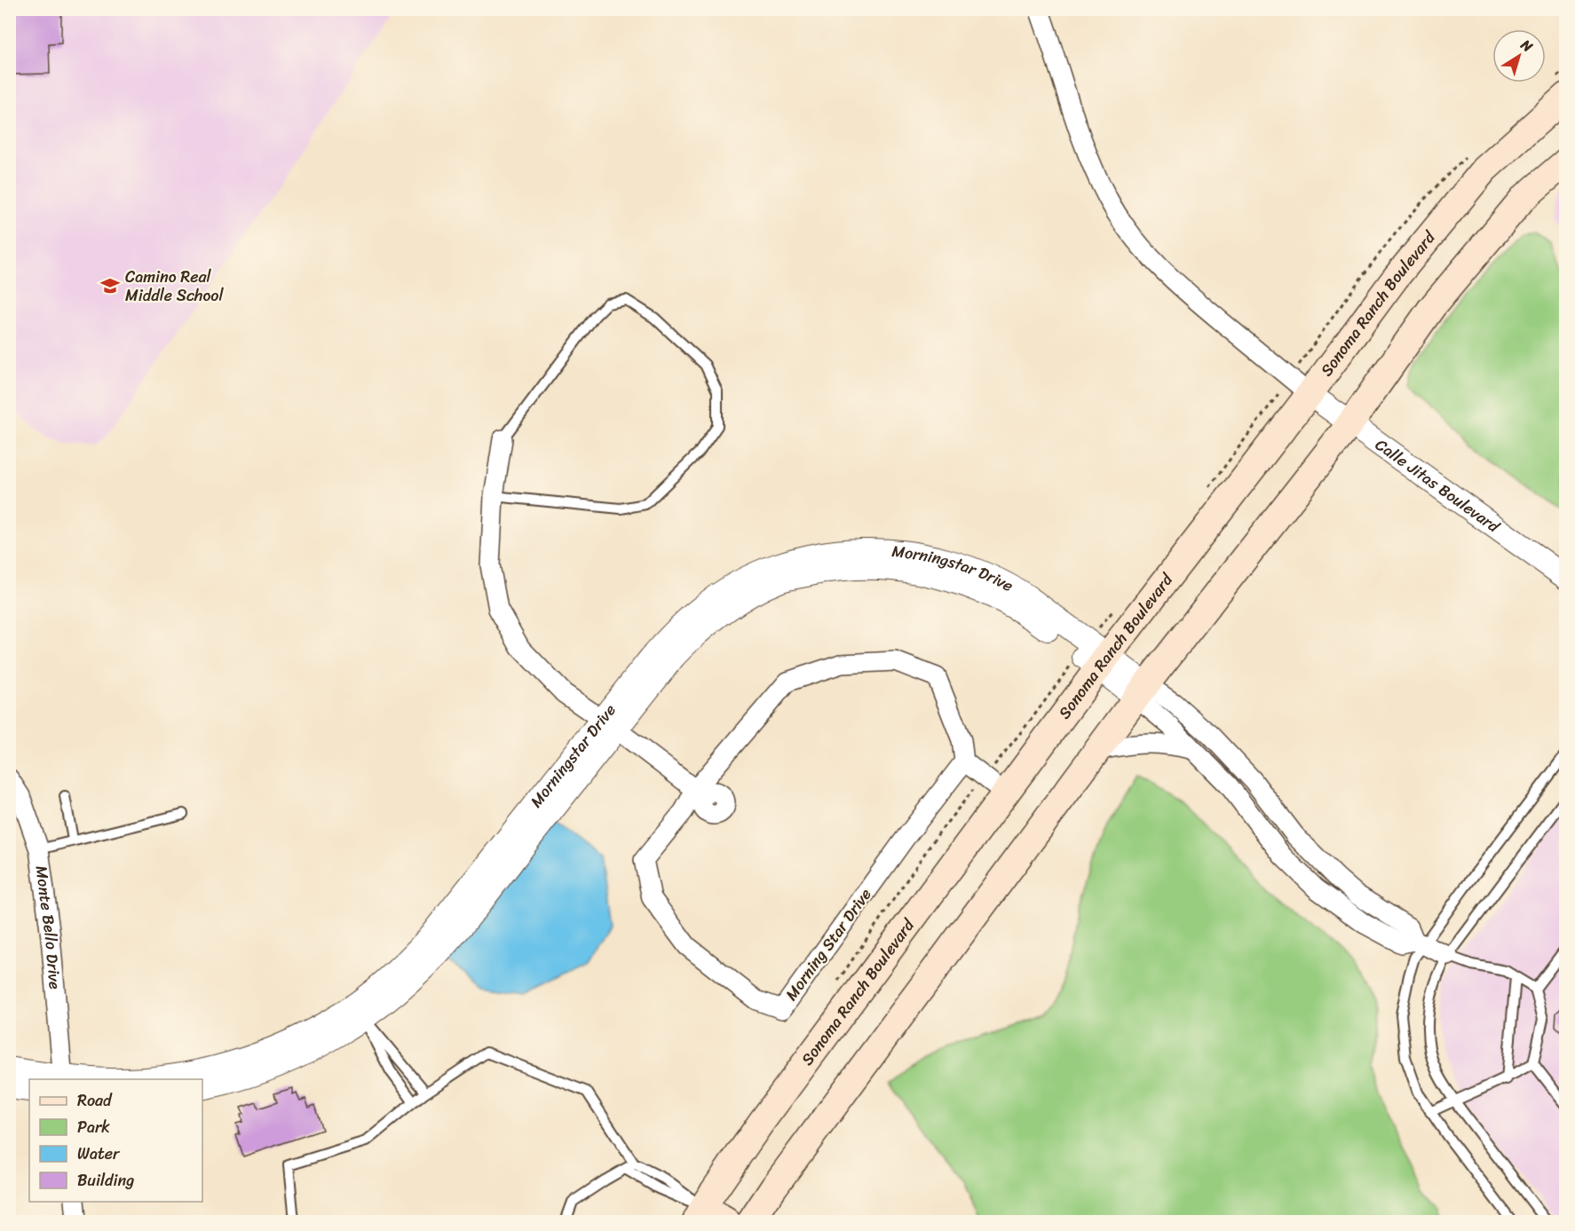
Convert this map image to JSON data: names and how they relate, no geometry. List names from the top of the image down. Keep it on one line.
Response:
{"streets":{"main road":["Sonoma Ranch Boulevard"],"street":["Calle Jitas Boulevard","Morningstar Drive","Monte Bello Drive","Morning Star Drive"]},"crossings":[["Sonoma Ranch Boulevard","Calle Jitas Boulevard"],["Sonoma Ranch Boulevard","Morningstar Drive"],["Morningstar Drive","Monte Bello Drive"]],"places":{"school or university":["Camino Real Middle School"]},"legend":["Road","Park","Water","Building"],"north":"top right"}
